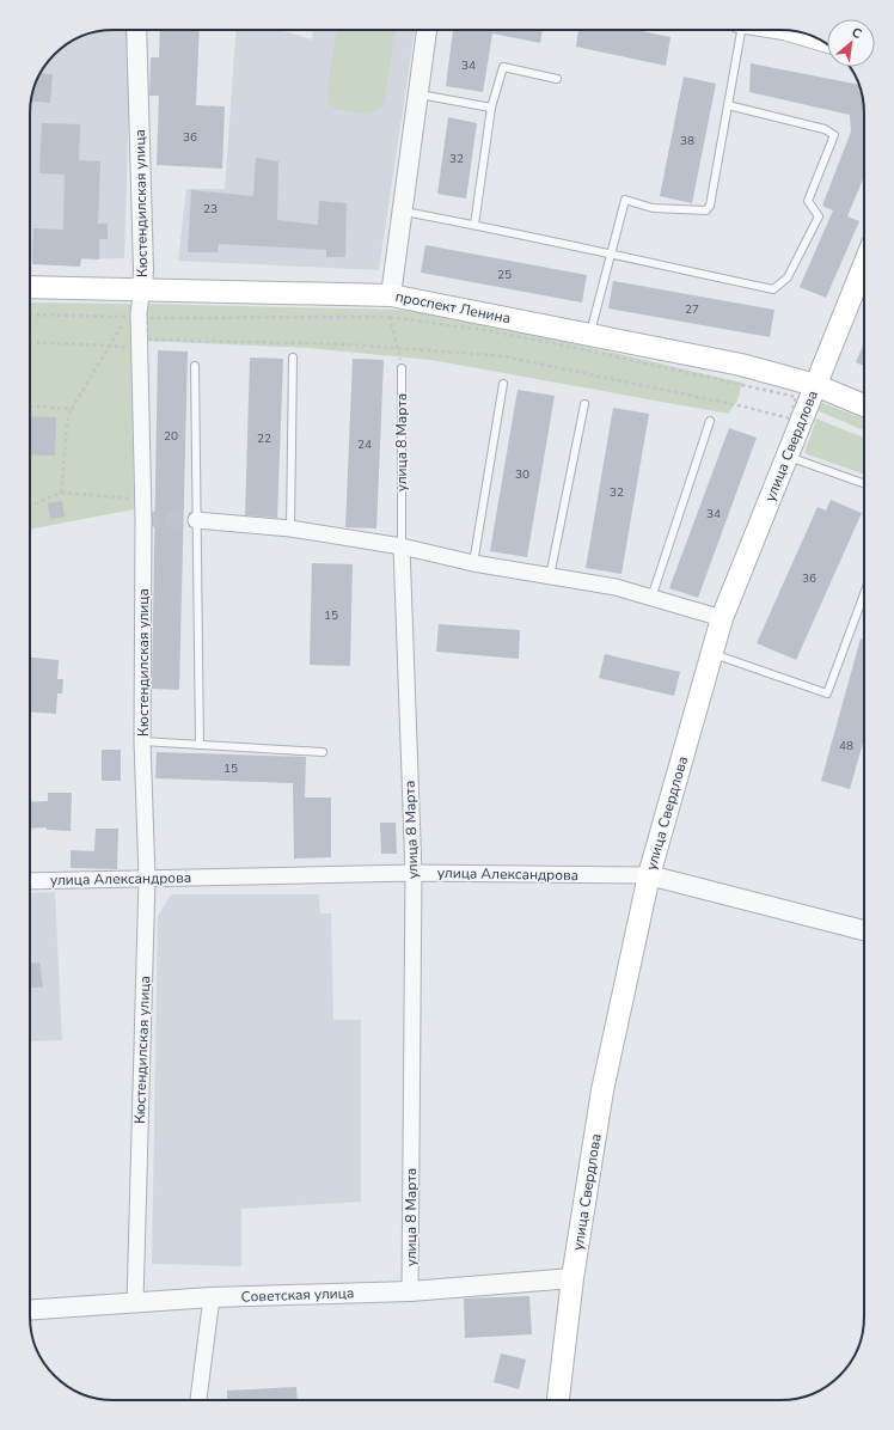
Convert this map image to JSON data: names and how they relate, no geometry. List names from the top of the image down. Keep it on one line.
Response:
{"streets":{"main road":["проспект Ленина","улица Свердлова"],"street":["Кюстендилская улица","улица 8 Марта","улица Александрова","Советская улица"]},"crossings":[["Кюстендилская улица","проспект Ленина"],["Кюстендилская улица","улица Александрова"],["Кюстендилская улица","Советская улица"],["проспект Ленина","улица Свердлова"],["улица 8 Марта","улица Александрова"],["улица 8 Марта","Советская улица"],["улица Свердлова","улица Александрова"],["улица Свердлова","Советская улица"]],"house_numbers":["34","36","38","32","23","25","27","20","22","24","30","32","34","36","15","48","15"],"north":"top right"}
